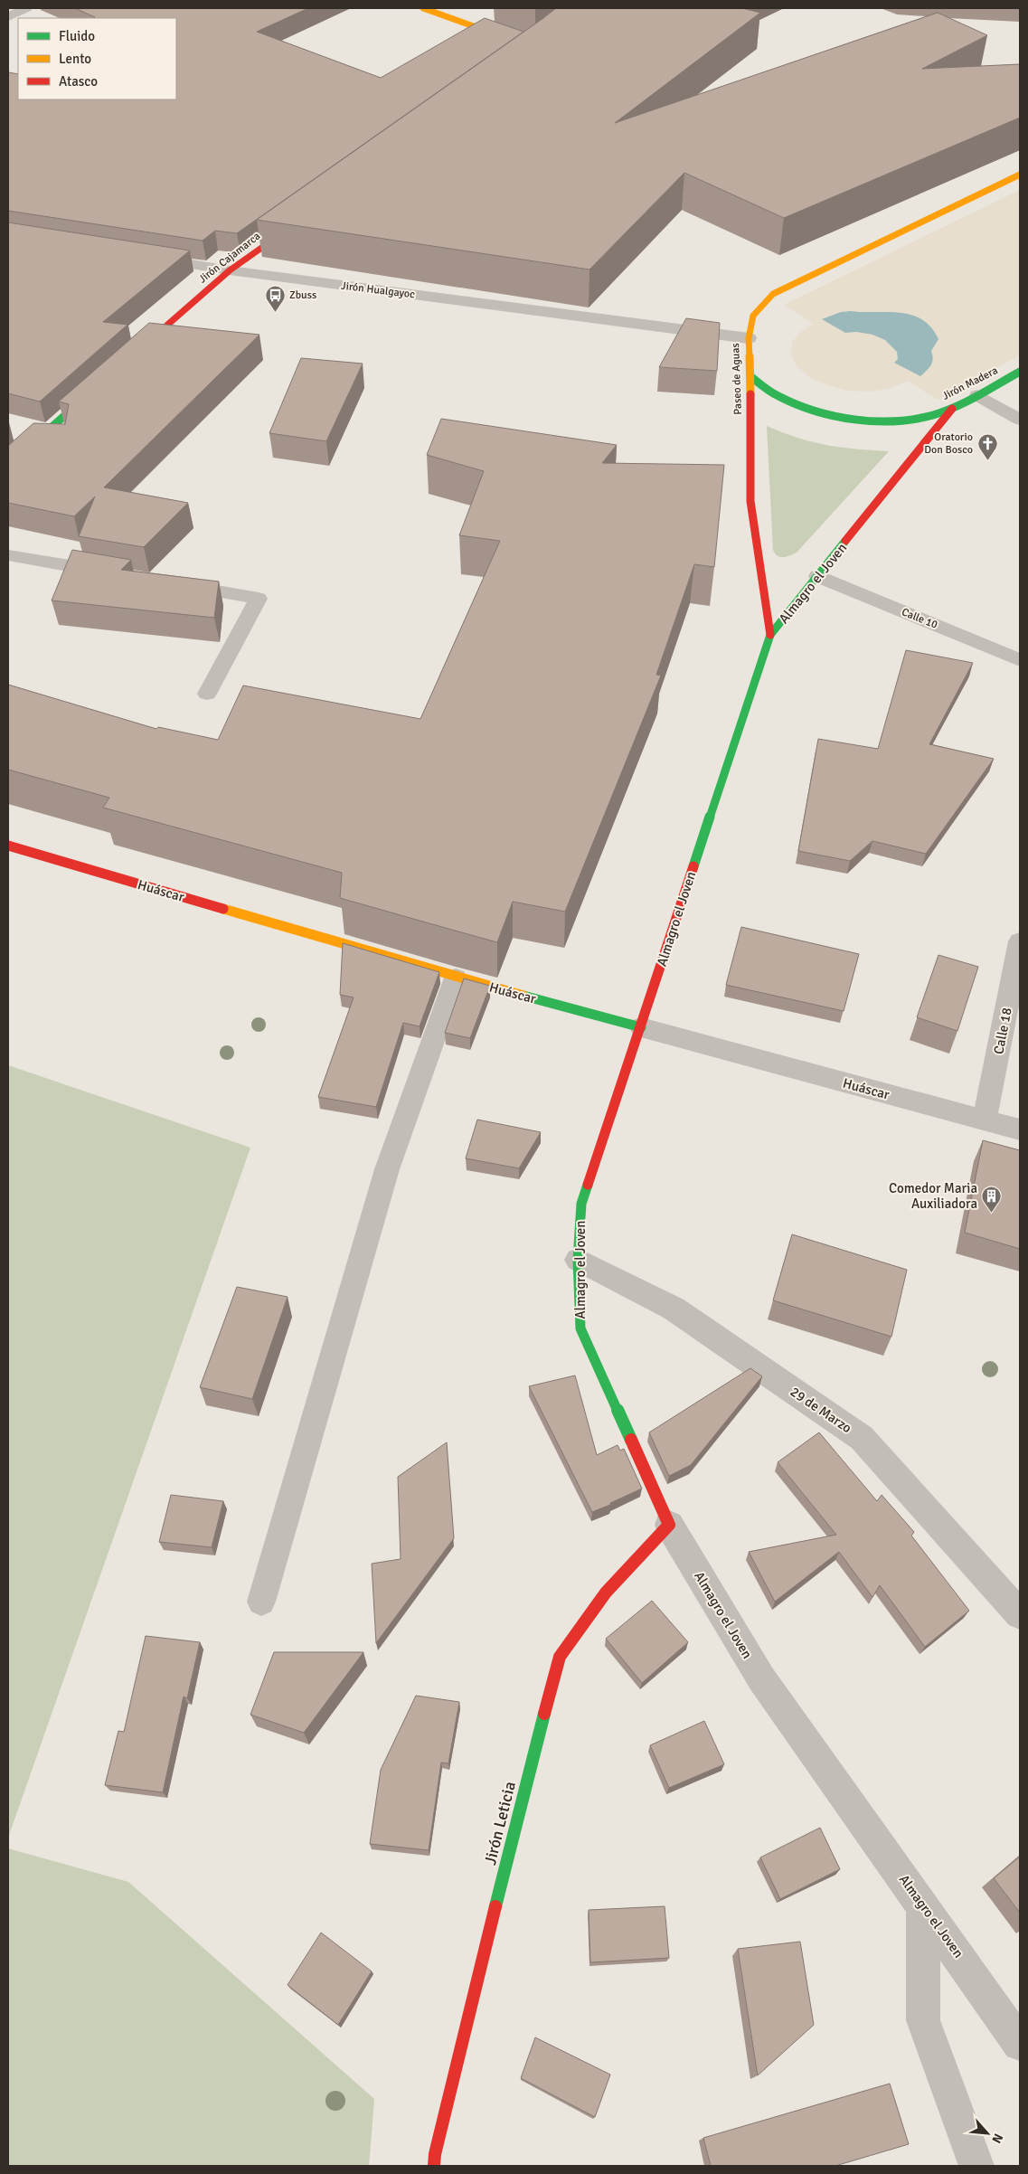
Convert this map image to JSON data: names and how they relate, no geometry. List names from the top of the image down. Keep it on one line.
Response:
{"streets":{"street":["Jirón Cajamarca","Jirón Hualgayoc","Paseo de Aguas","Jirón Madera","Almagro el Joven","Calle 10","Huáscar","Calle 18","29 de Marzo","Jirón Leticia"]},"crossings":[["Jirón Cajamarca","Jirón Hualgayoc"],["Jirón Hualgayoc","Paseo de Aguas"],["Paseo de Aguas","Jirón Madera"],["Paseo de Aguas","Almagro el Joven"],["Jirón Madera","Almagro el Joven"],["Almagro el Joven","Calle 10"],["Almagro el Joven","Huáscar"],["Almagro el Joven","29 de Marzo"],["Almagro el Joven","Jirón Leticia"],["Huáscar","Calle 18"]],"places":{"bus stop":["Zbuss"],"church":["Oratorio Don Bosco"],"building":["Comedor Maria Auxiliadora"]},"legend":["Fluido","Lento","Atasco"],"north":"bottom right"}
